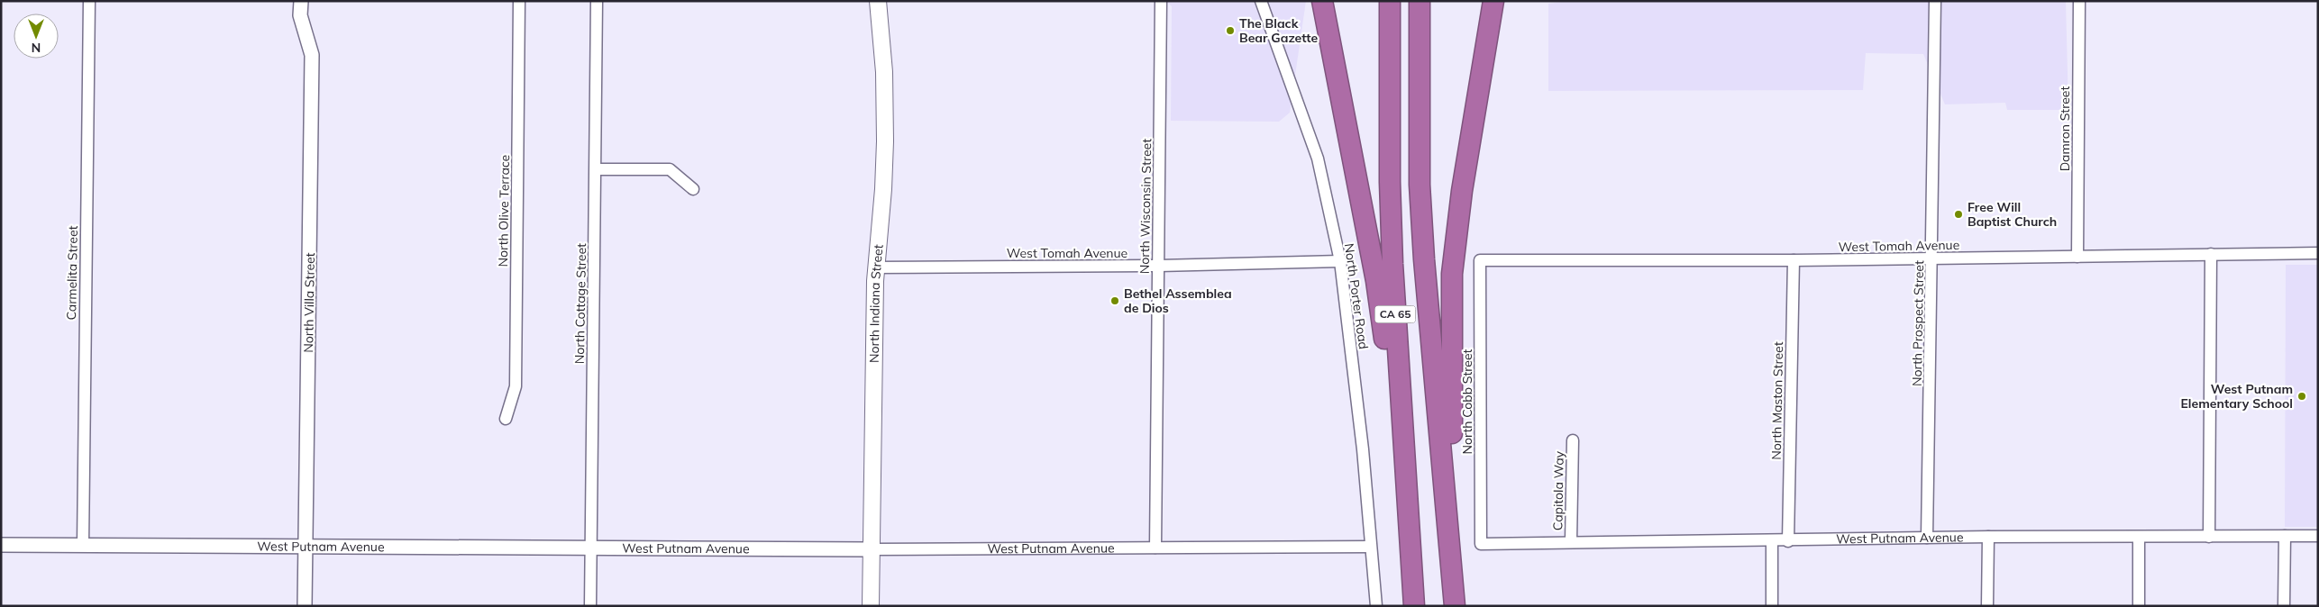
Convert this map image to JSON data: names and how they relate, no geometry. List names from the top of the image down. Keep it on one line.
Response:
{"streets":{"highway":["CA 65"],"main road":["North Indiana Street"],"street":["Damron Street","North Wisconsin Street","North Olive Terrace","West Tomah Avenue","Carmelita Street","North Porter Road","North Villa Street","North Cottage Street","North Prospect Street","North Maston Street","North Cobb Street","Capitola Way","West Putnam Avenue"]},"crossings":[["Damron Street","West Tomah Avenue"],["North Wisconsin Street","West Tomah Avenue"],["North Wisconsin Street","West Putnam Avenue"],["West Tomah Avenue","North Porter Road"],["West Tomah Avenue","North Indiana Street"],["West Tomah Avenue","North Prospect Street"],["West Tomah Avenue","North Maston Street"],["West Tomah Avenue","North Cobb Street"],["Carmelita Street","West Putnam Avenue"],["North Porter Road","West Putnam Avenue"],["North Villa Street","West Putnam Avenue"],["North Cottage Street","West Putnam Avenue"],["North Indiana Street","West Putnam Avenue"],["North Prospect Street","West Putnam Avenue"],["North Maston Street","West Putnam Avenue"],["North Cobb Street","West Putnam Avenue"],["Capitola Way","West Putnam Avenue"]],"places":["The Black Bear Gazette","Free Will Baptist Church","Bethel Assemblea de Dios","West Putnam Elementary School"],"north":"bottom"}
